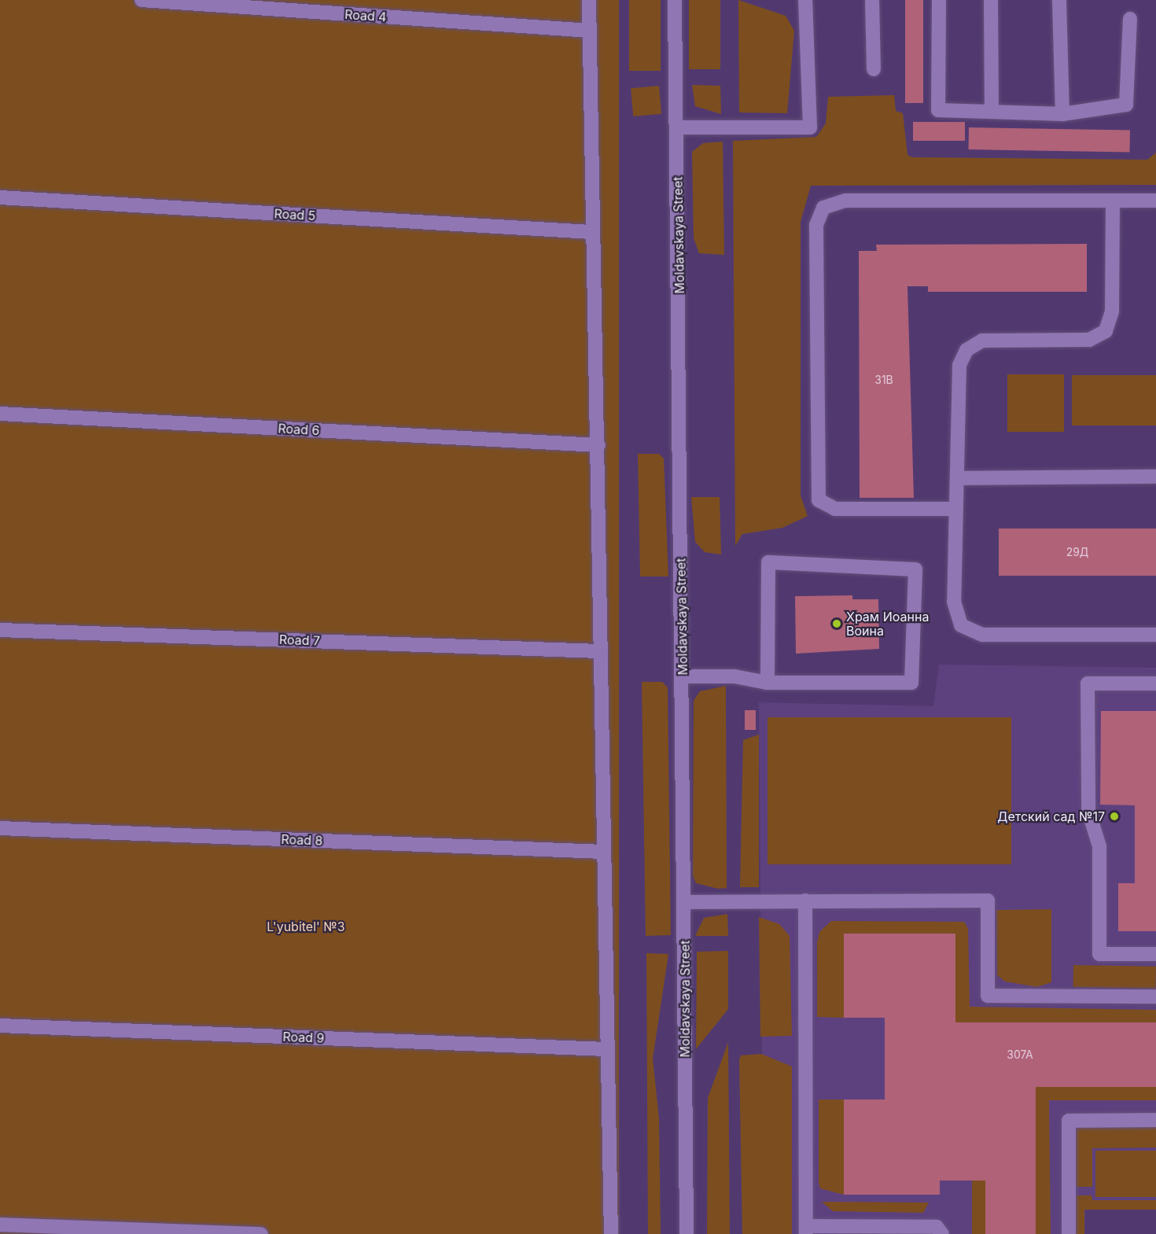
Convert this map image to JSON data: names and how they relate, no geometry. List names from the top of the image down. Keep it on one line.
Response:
{"streets":{"street":["Road 4","Road 5","Moldavskaya Street","Road 6","Road 7","Road 8","Road 9"]},"parks":["L'yubitel' №3"],"places":["Храм Иоанна Воина","Детский сад №17"],"house_numbers":["31В","29Д","307А"]}
